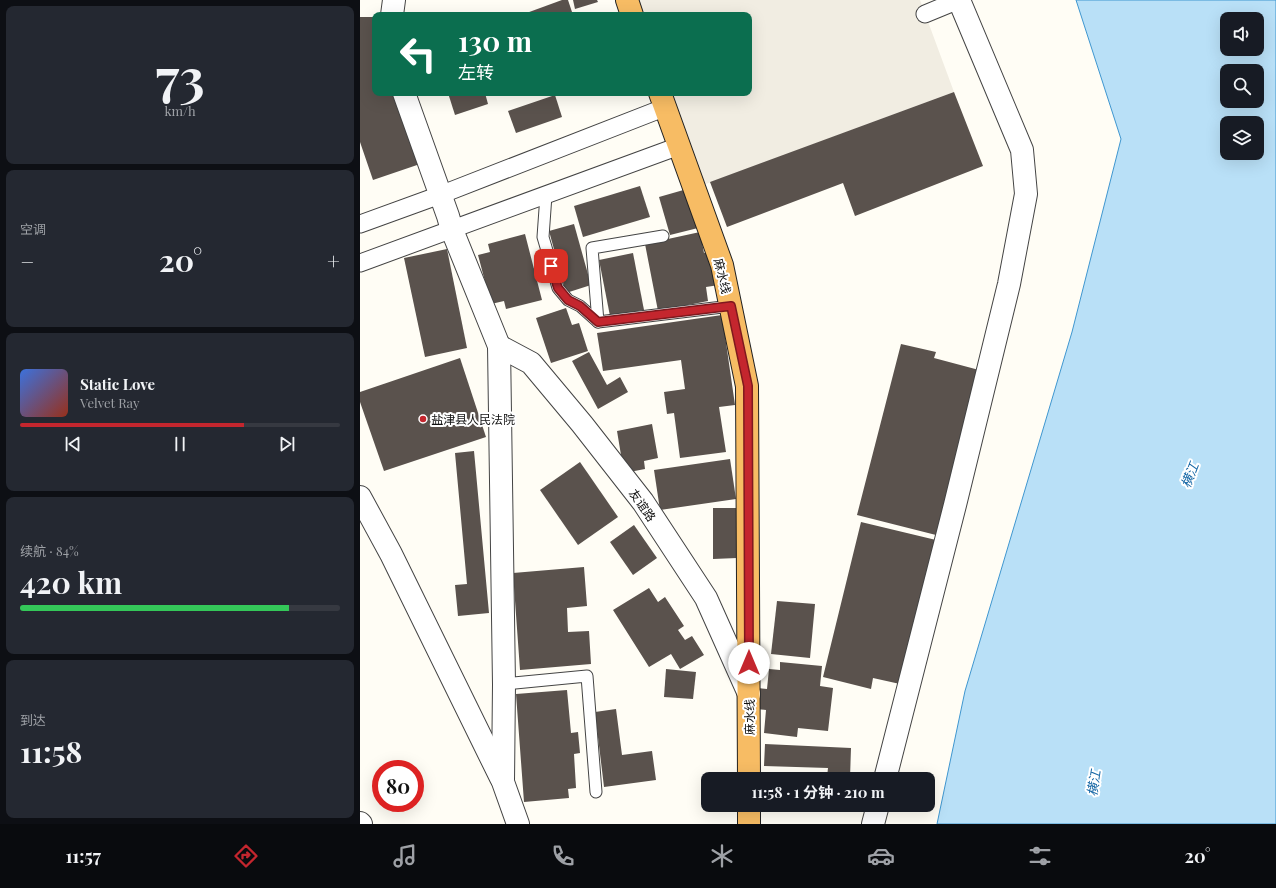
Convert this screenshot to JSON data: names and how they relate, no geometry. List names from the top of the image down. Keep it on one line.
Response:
{"streets":{"highway":["麻水线"],"street":["友谊路"]},"crossings":[["麻水线","友谊路"]],"water":["横江"],"places":["盐津县人民法院"],"page":{"tile":[["73","km/h"],"空调",["续航 · 84%","420 km"],["到达","11:58"]],"turn":["130 m","左转"],"heat":["−","20°","+"],"song":["Static Love","Velvet Ray"],"limit":"80","trip":"11:58 · 1 分钟 · 210 m","tabs":["11:57","20°"]}}
